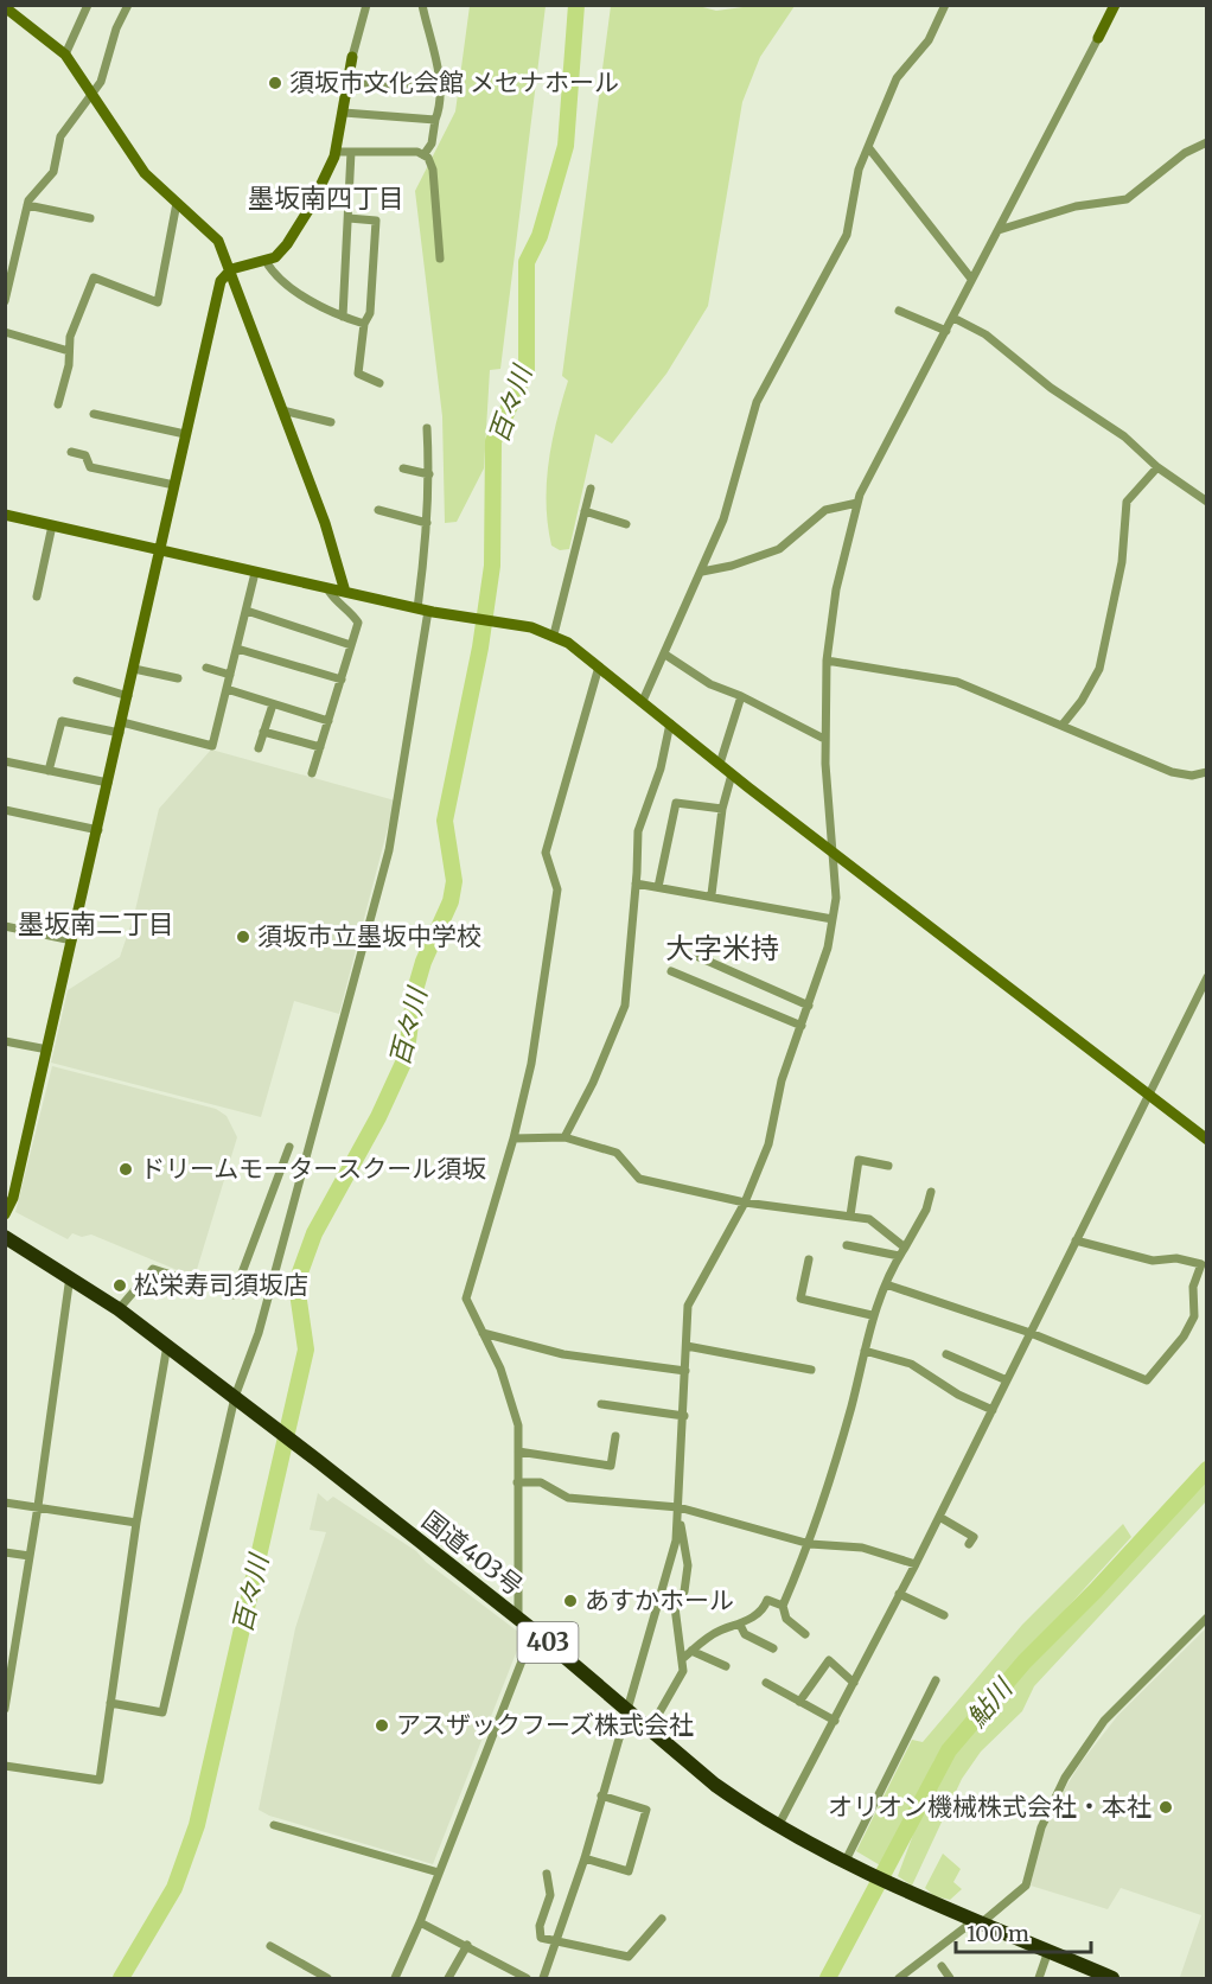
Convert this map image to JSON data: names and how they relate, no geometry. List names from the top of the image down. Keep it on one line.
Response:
{"streets":{"highway":["国道403号","403"]},"districts":["墨坂南四丁目","墨坂南二丁目","大字米持"],"water":["百々川","鮎川"],"places":["須坂市文化会館 メセナホール","須坂市立墨坂中学校","ドリームモータースクール須坂","松栄寿司須坂店","あすかホール","アスザックフーズ株式会社","オリオン機械株式会社・本社"],"scale_bar":"100 m"}
